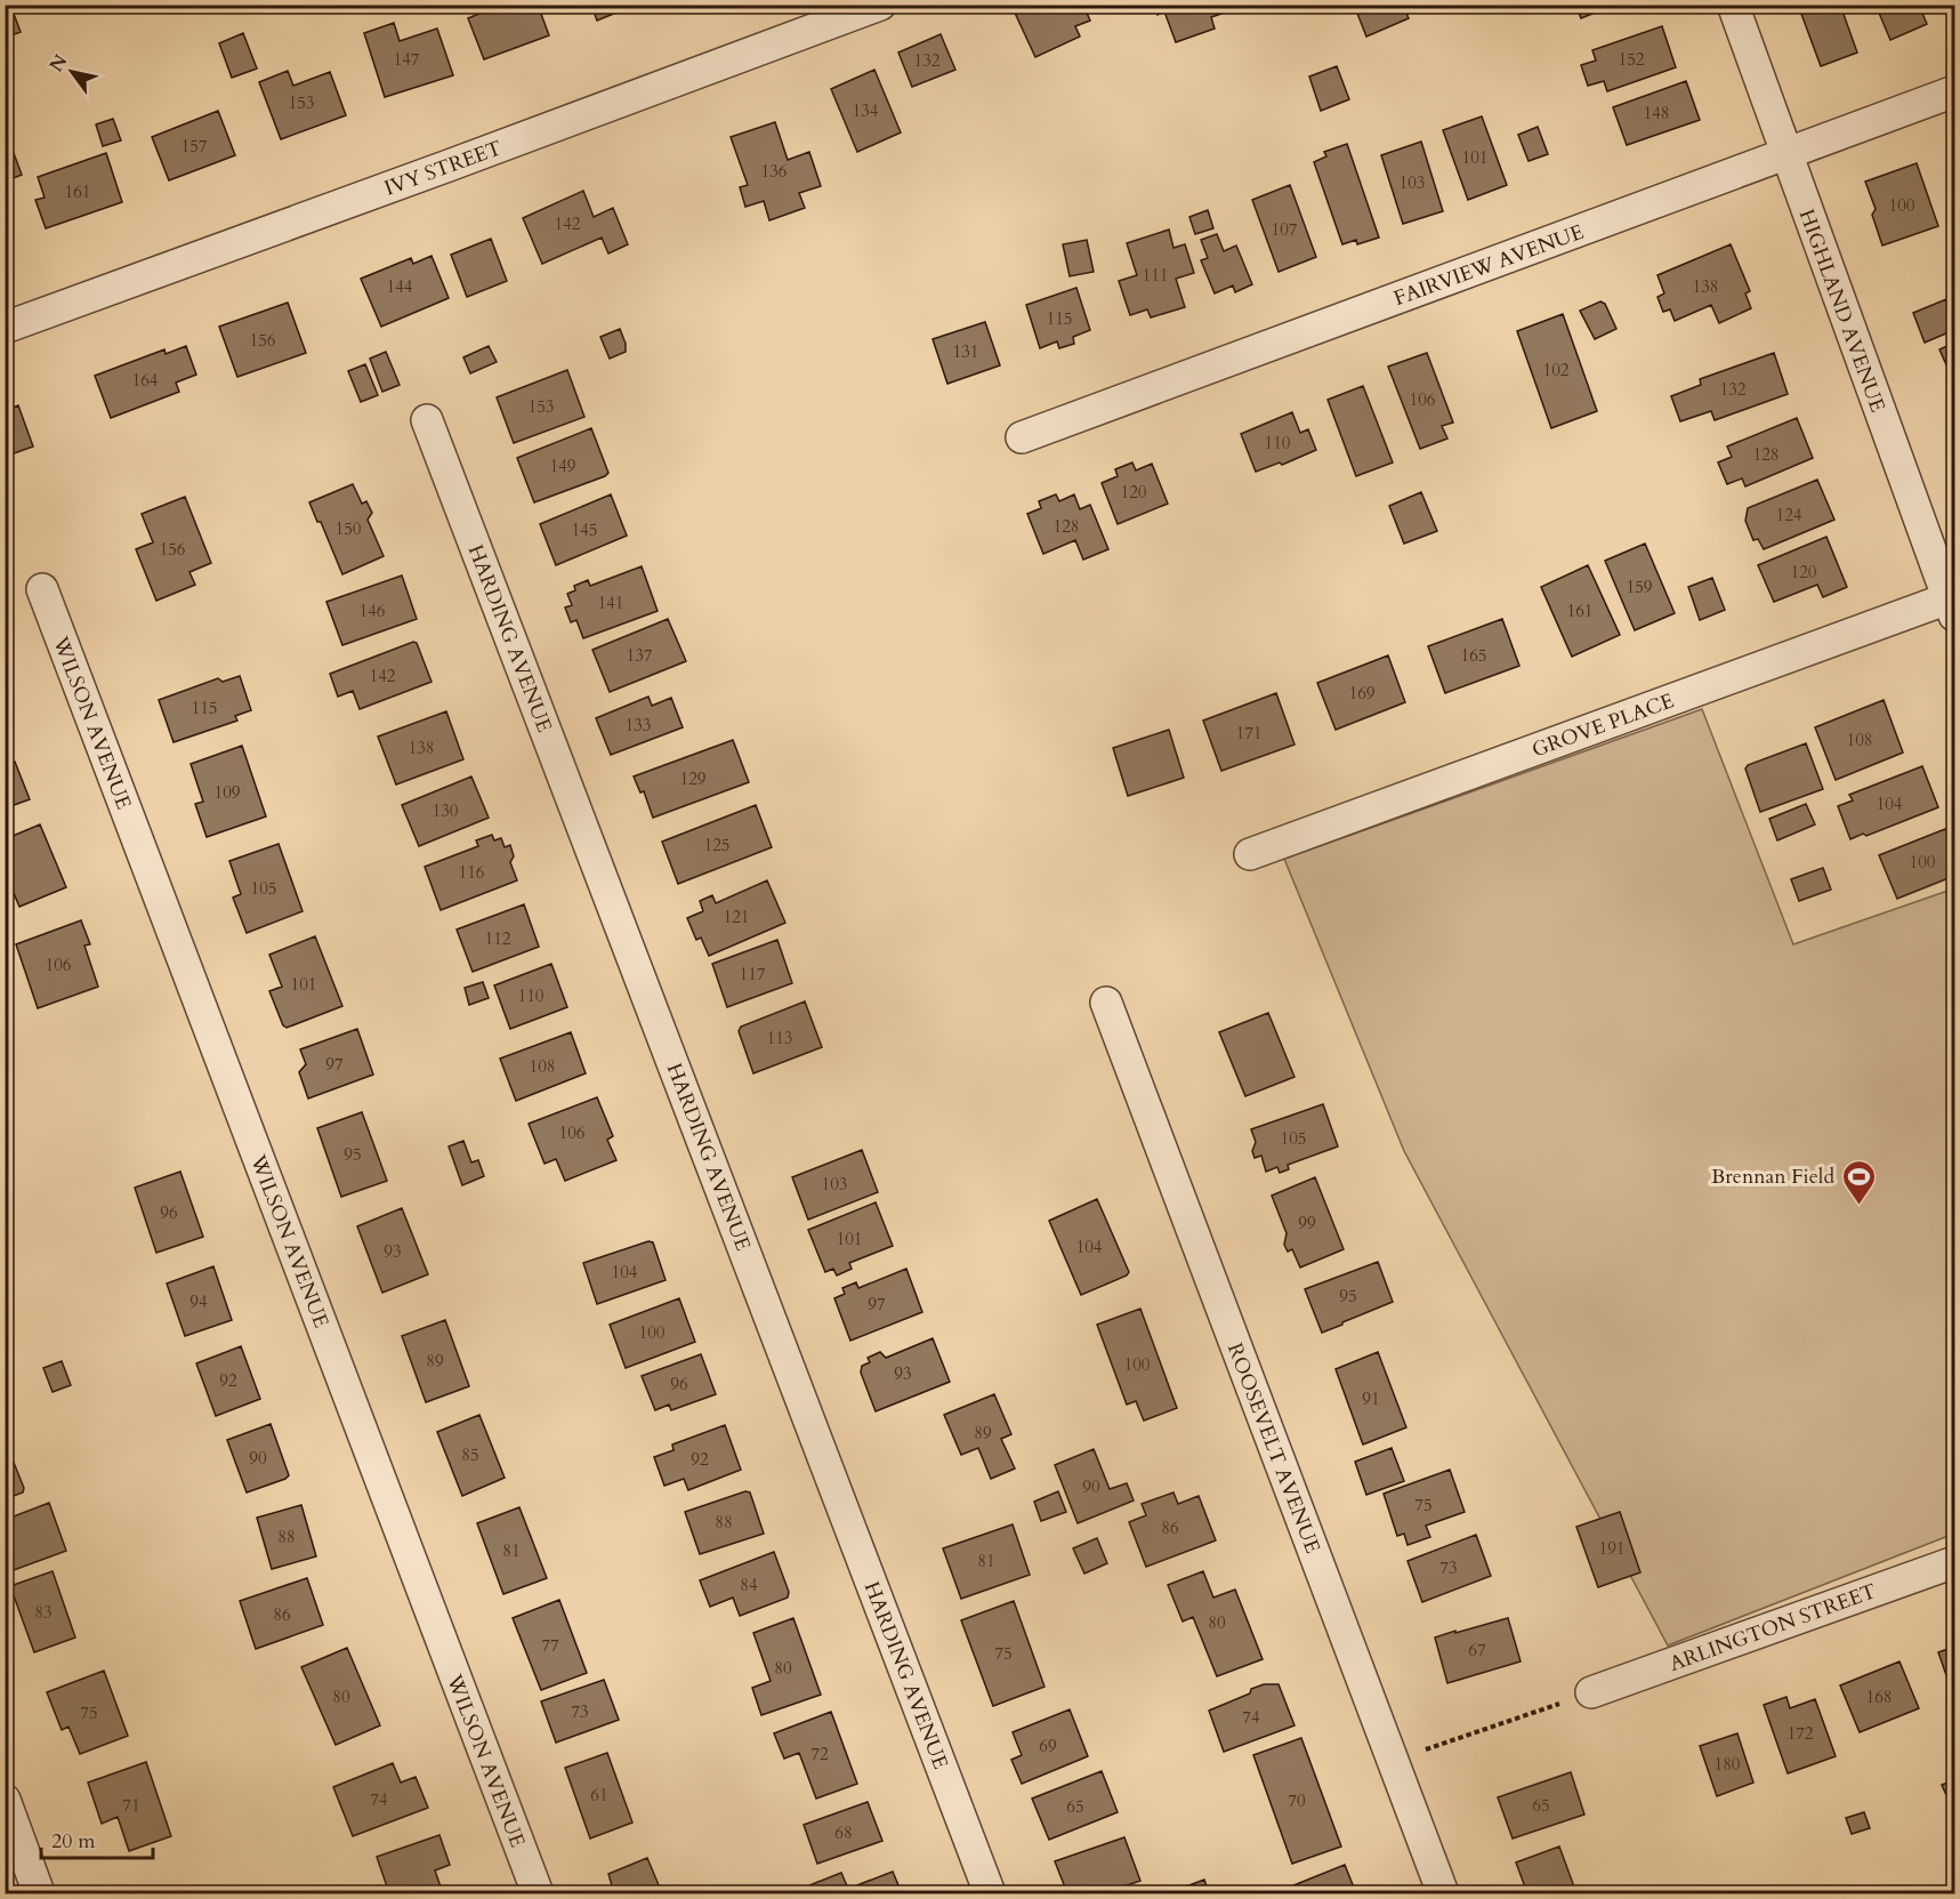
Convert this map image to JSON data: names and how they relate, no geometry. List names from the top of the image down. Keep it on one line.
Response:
{"streets":{"street":["IVY STREET","FAIRVIEW AVENUE","HIGHLAND AVENUE","HARDING AVENUE","WILSON AVENUE","GROVE PLACE","ROOSEVELT AVENUE","ARLINGTON STREET"]},"crossings":[["FAIRVIEW AVENUE","HIGHLAND AVENUE"],["HIGHLAND AVENUE","GROVE PLACE"]],"places":{"sports":["Brennan Field"]},"house_numbers":["147","152","132","153","134","148","157","101","136","103","161","100","142","107","111","144","138","115","156","131","102","164","132","106","153","110","128","149","120","124","128","150","145","156","120","159","141","146","161","137","165","142","169","115","133","171","108","138","129","109","104","130","125","100","116","105","121","112","106","117","101","110","113","97","108","106","105","95","103","96","99","101","104","93","104","95","94","97","100","89","100","93","92","96","91","89","85","90","92","90","75","88","86","88","191","81","81","73","84","83","86","80","77","67","75","80","80","168","73","75","74","172","69","72","180","61","74","70","71","65","65","68"],"scale_bar":"20 m","north":"top left"}
